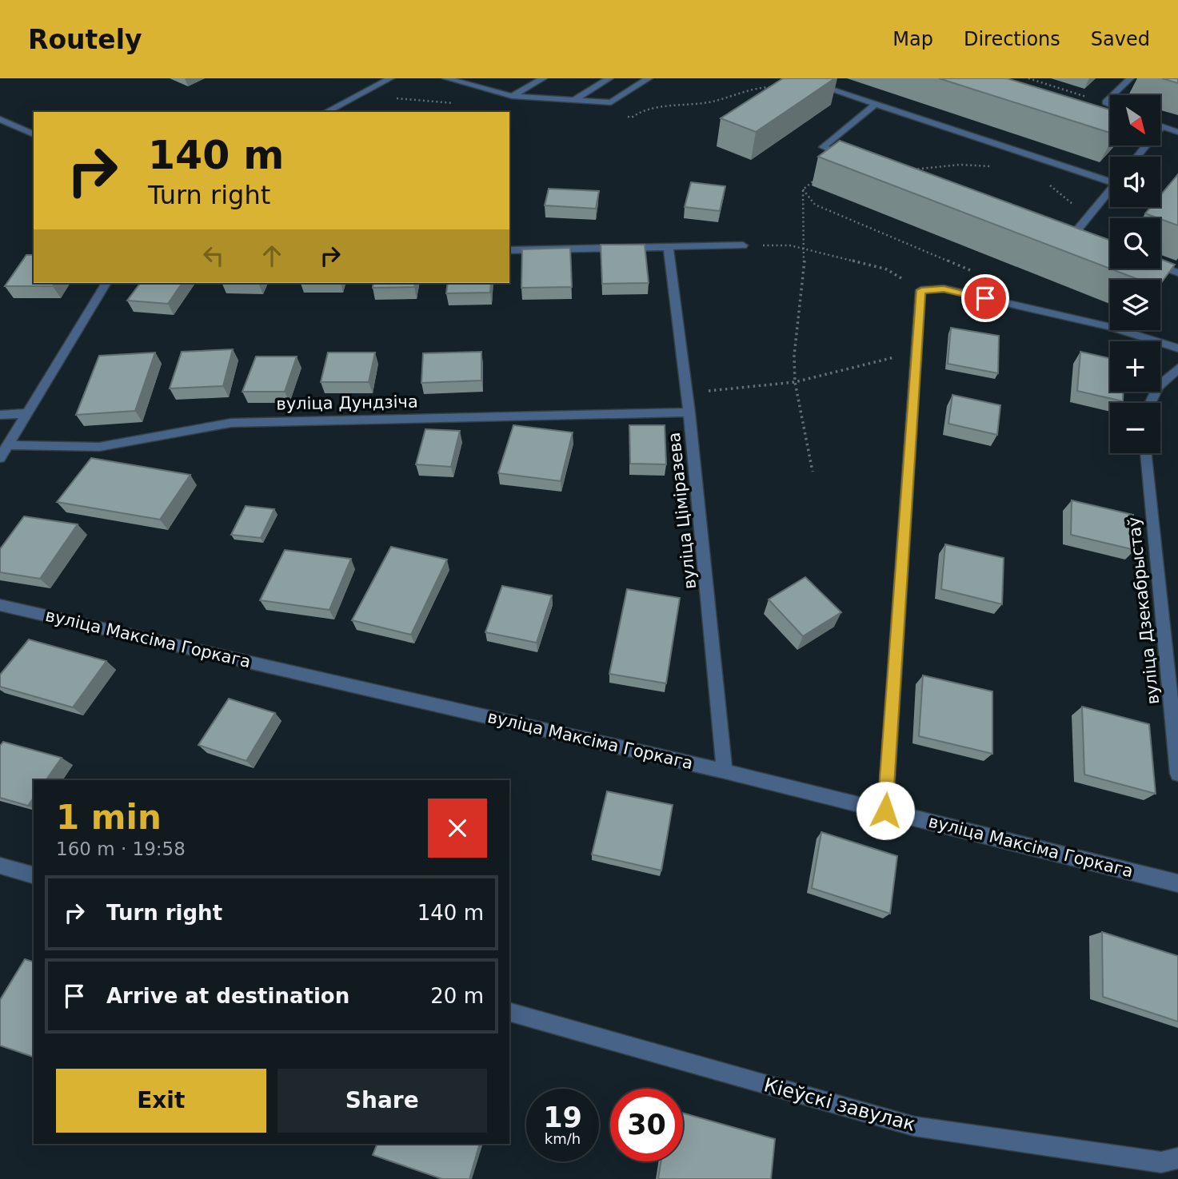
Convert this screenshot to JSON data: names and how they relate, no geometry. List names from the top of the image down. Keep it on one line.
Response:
{"streets":{"street":["вуліца Дундзіча","вуліца Ціміразева","вуліца Дзекабрыстаў","вуліца Максіма Горкага","Кіеўскі завулак"]},"crossings":[["вуліца Дундзіча","вуліца Ціміразева"],["вуліца Ціміразева","вуліца Максіма Горкага"]],"north":"bottom right","page":{"header":"Routely","nav":["Map","Directions","Saved"],"map_buttons":["+","−"],"turn":["140 m","Turn right"],"heading":["1 min","160 m · 19:58"],"list":[{"name":"Turn right","value":"140 m"},{"name":"Arrive at destination","value":"20 m"}],"buttons":["Exit","Share"],"speed":"19 km/h","limit":"30"}}
